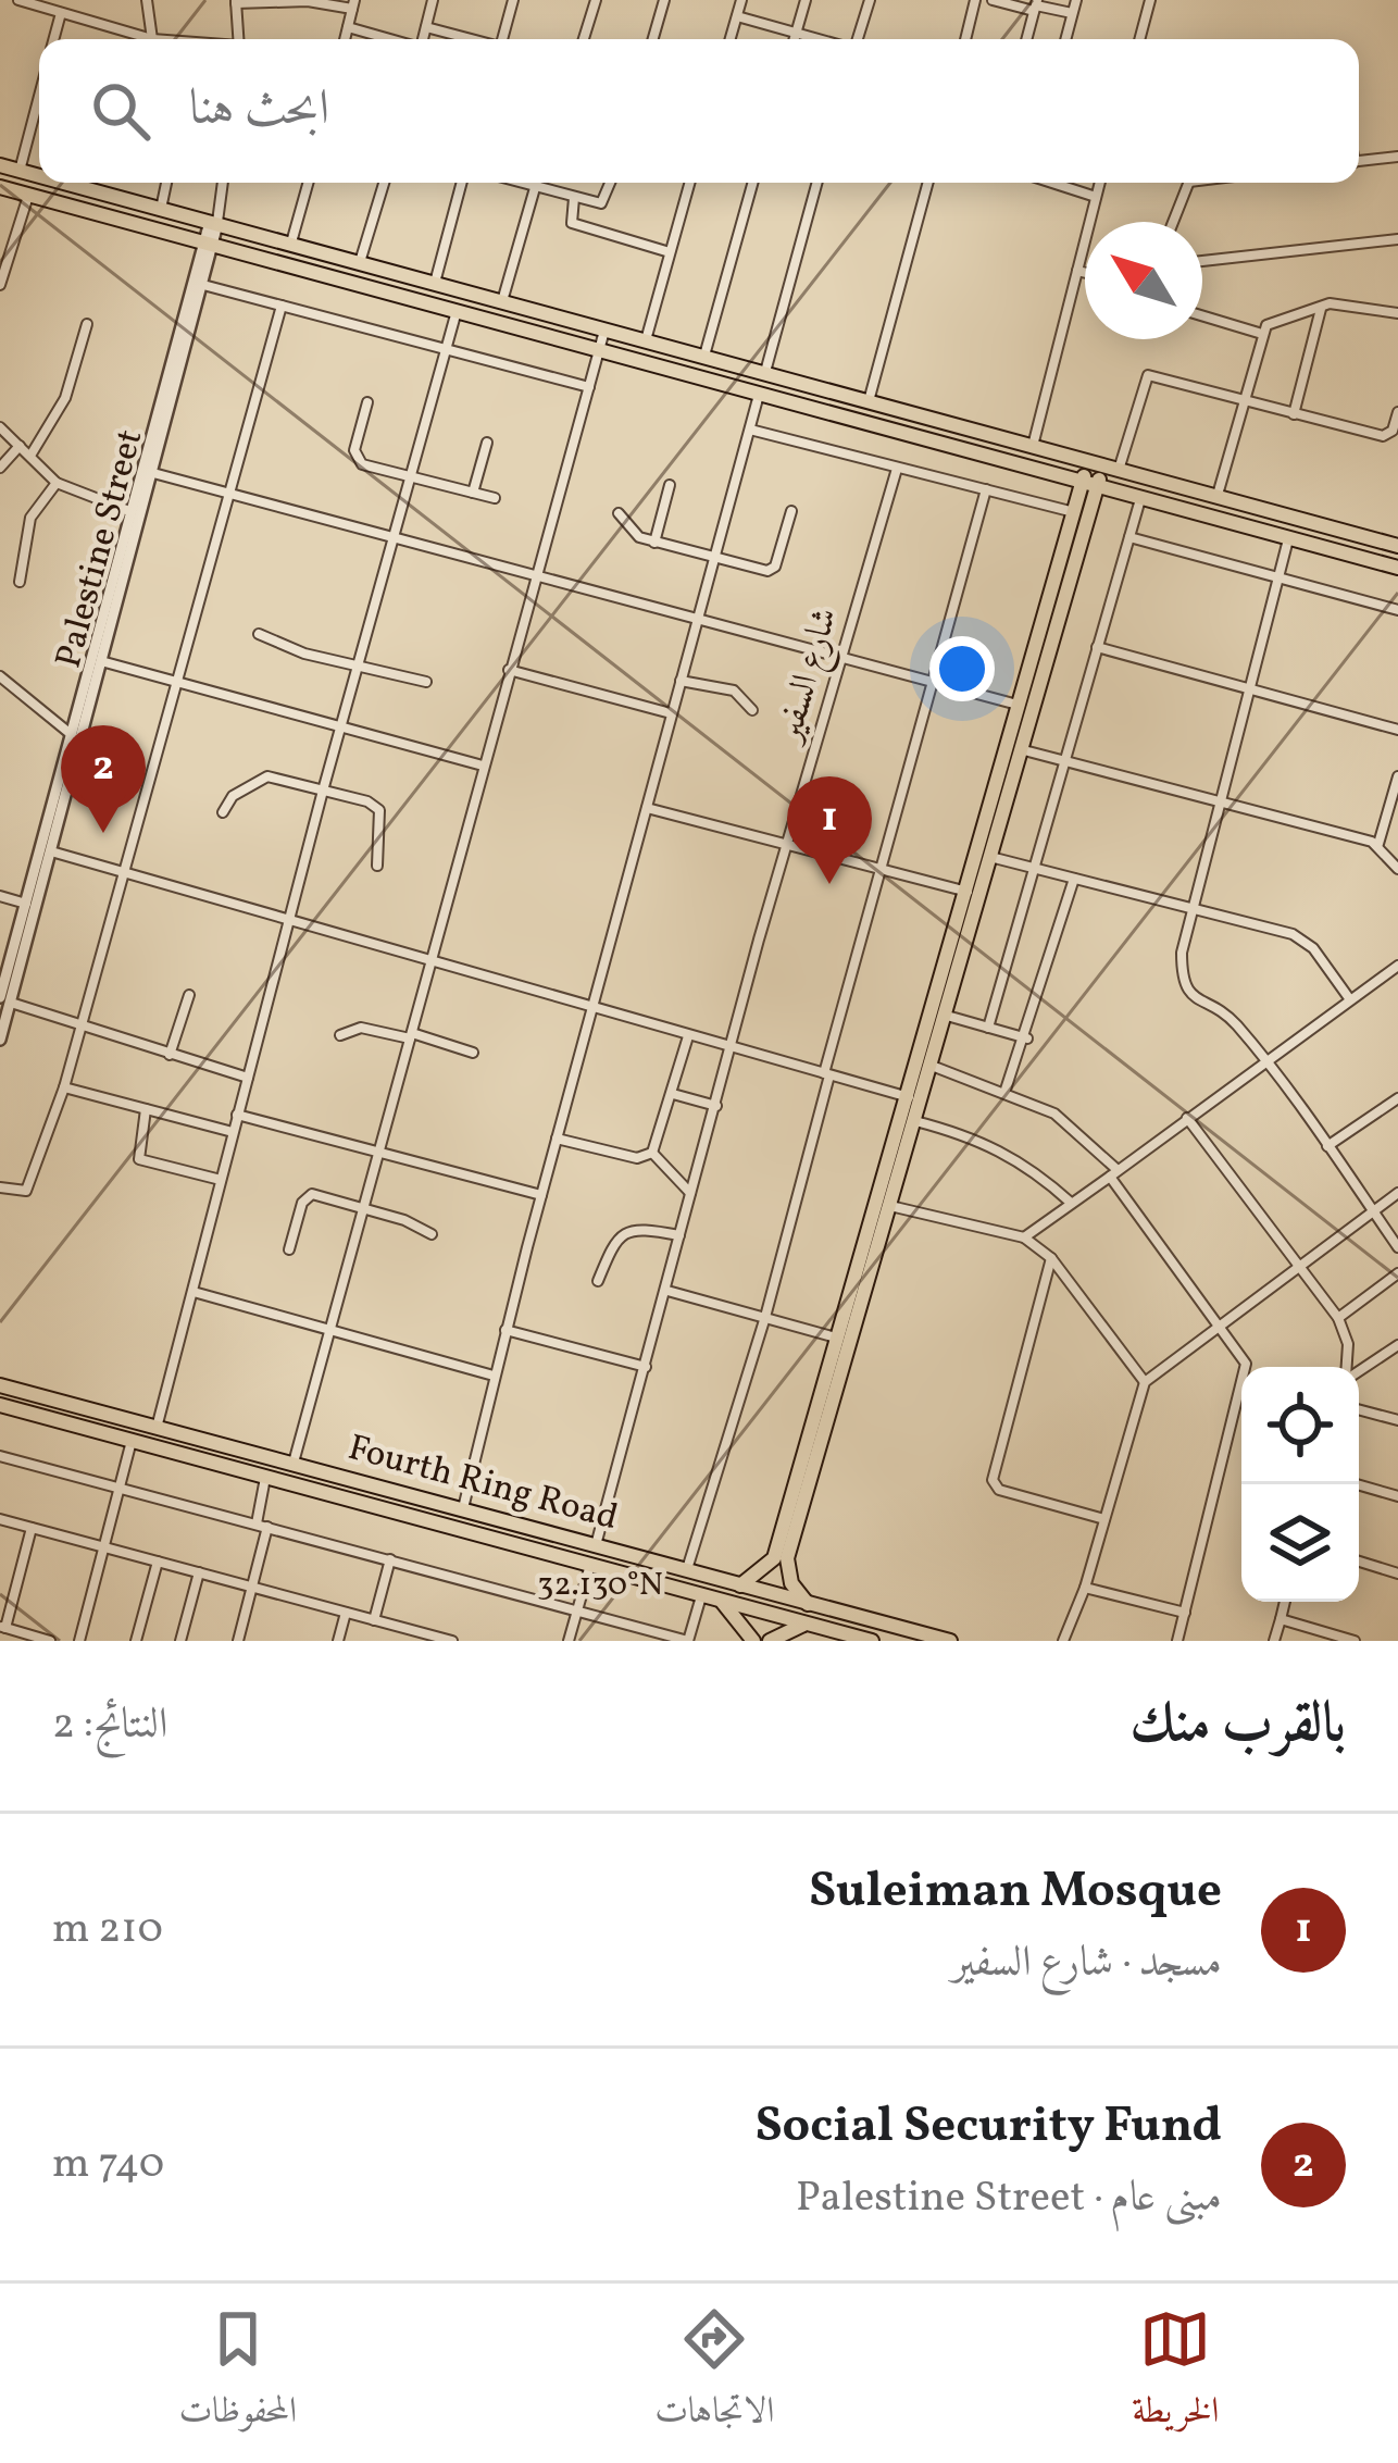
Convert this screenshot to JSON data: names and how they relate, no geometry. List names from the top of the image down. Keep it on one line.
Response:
{"streets":{"main road":["Fourth Ring Road"],"street":["Palestine Street","شارع السفير"]},"crossings":[["شارع السفير","Fourth Ring Road"]],"north":"top left","page":{"search":"ابحث هنا","pins":["2","1"],"heading":["بالقرب منك","النتائج: 2"],"list":[{"mark":"1","name":"Suleiman Mosque","note":"مسجد · شارع السفير","value":"210 m"},{"mark":"2","name":"Social Security Fund","note":"مبنى عام · Palestine Street","value":"740 m"}],"nav":["الخريطة","الاتجاهات","المحفوظات"]},"coordinates":["32.130°N"]}
